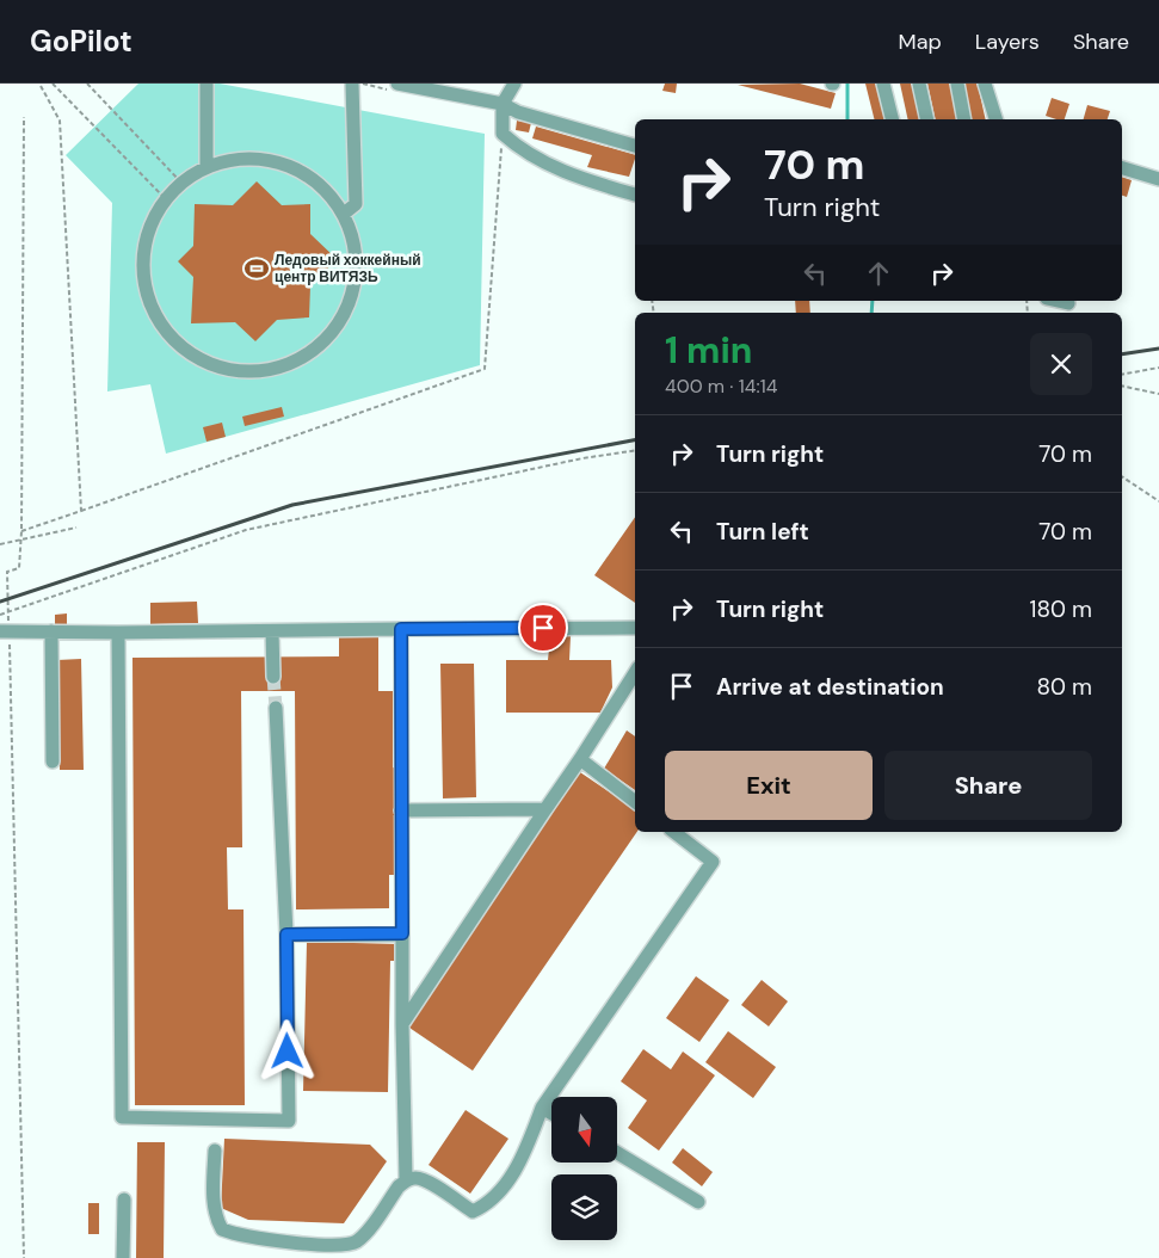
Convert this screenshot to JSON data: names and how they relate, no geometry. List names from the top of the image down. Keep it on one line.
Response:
{"places":{"sports":["Ледовый хоккейный центр ВИТЯЗЬ"]},"north":"bottom","page":{"header":"GoPilot","nav":["Map","Layers","Share"],"turn":["70 m","Turn right"],"heading":["1 min","400 m · 14:14"],"list":[{"name":"Turn right","value":"70 m"},{"name":"Turn left","value":"70 m"},{"name":"Turn right","value":"180 m"},{"name":"Arrive at destination","value":"80 m"}],"buttons":["Exit","Share"]}}
